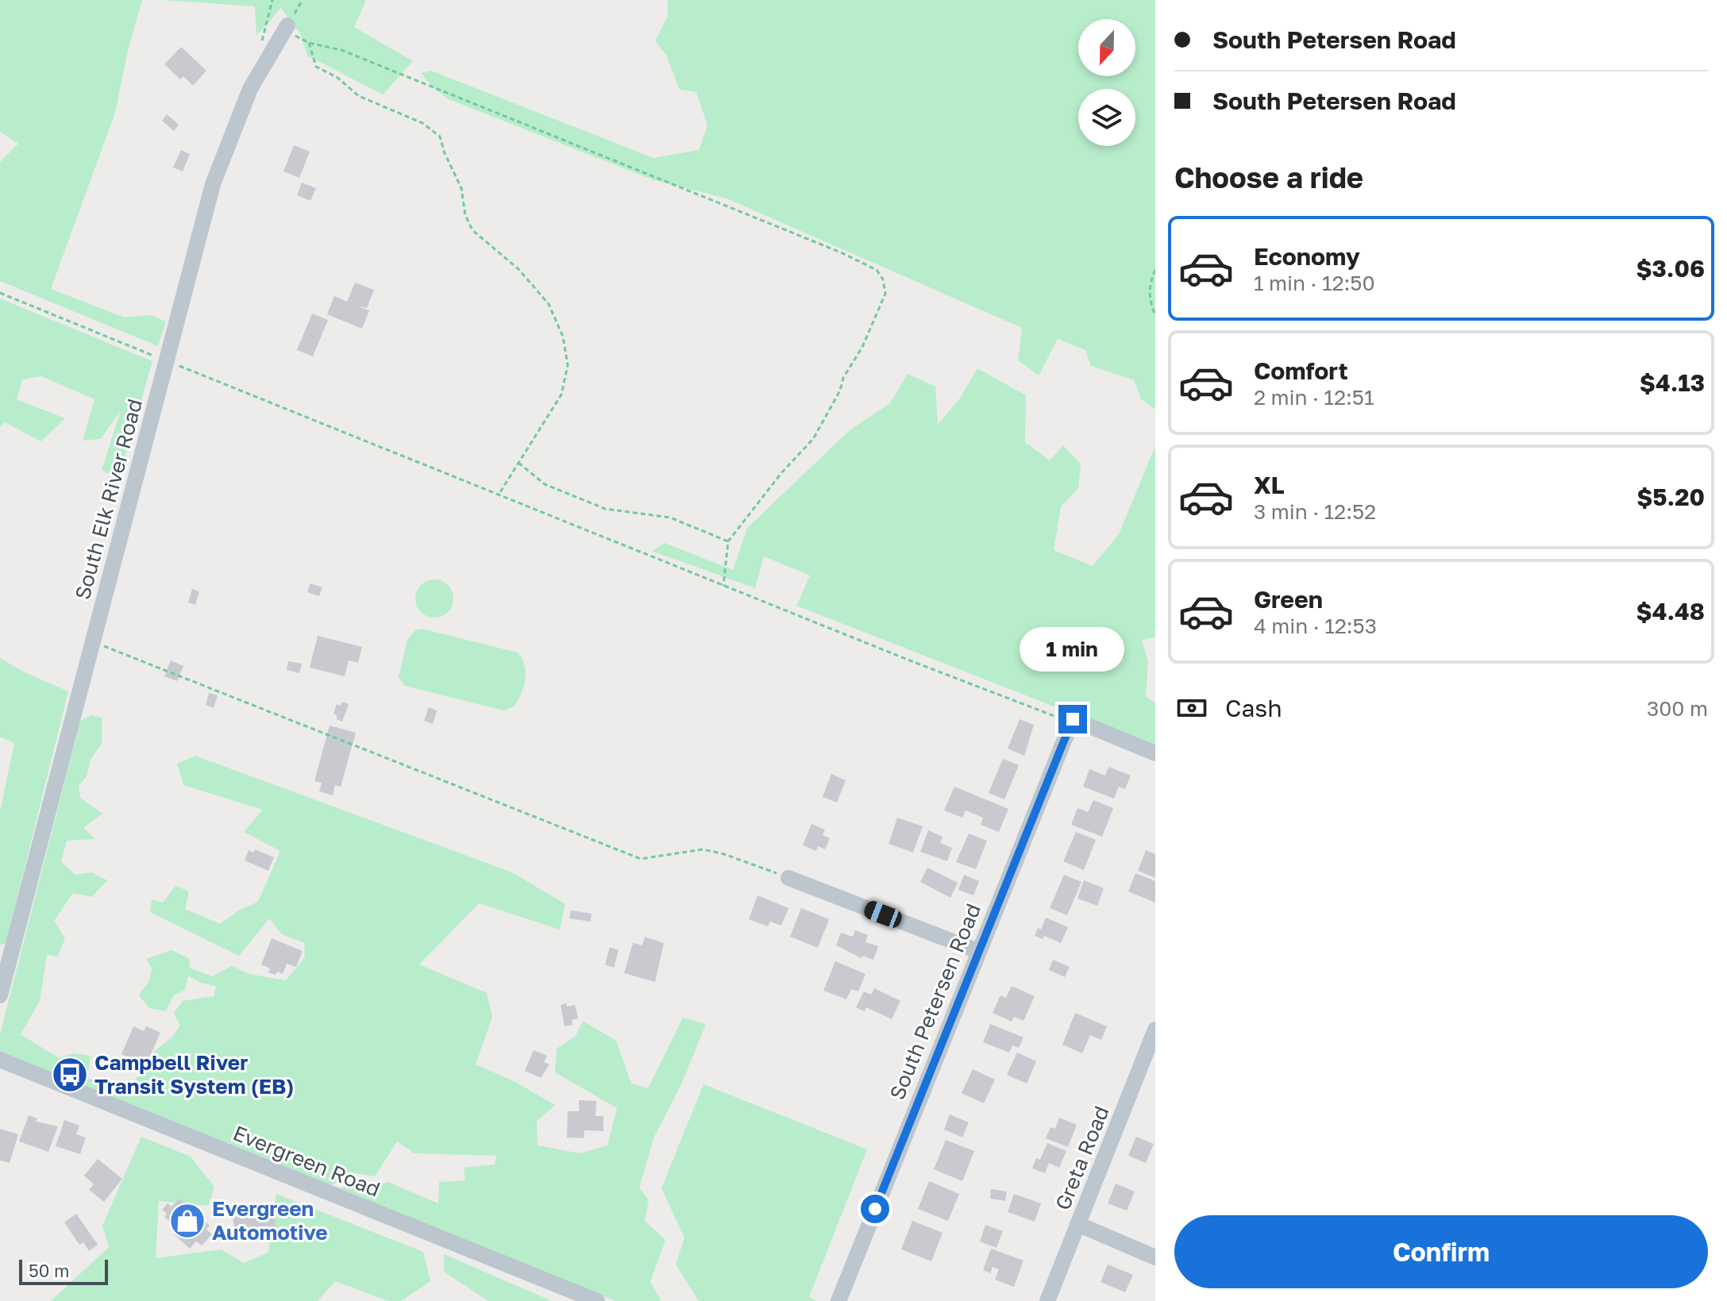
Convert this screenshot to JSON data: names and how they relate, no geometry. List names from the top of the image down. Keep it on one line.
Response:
{"streets":{"street":["South Elk River Road","South Petersen Road","Greta Road","Evergreen Road"]},"places":{"bus stop":["Campbell River Transit System (EB)"],"shop":["Evergreen Automotive"]},"scale_bar":"50 m","north":"bottom","page":{"banner":["South Petersen Road","South Petersen Road"],"heading":"Choose a ride","list":[{"name":"Economy","note":"1 min · 12:50","value":"$3.06"},{"name":"Comfort","note":"2 min · 12:51","value":"$4.13"},{"name":"XL","note":"3 min · 12:52","value":"$5.20"},{"name":"Green","note":"4 min · 12:53","value":"$4.48"}],"bubble":"1 min","pay":["Cash","300 m"],"buttons":"Confirm","scale":"50 m"}}
